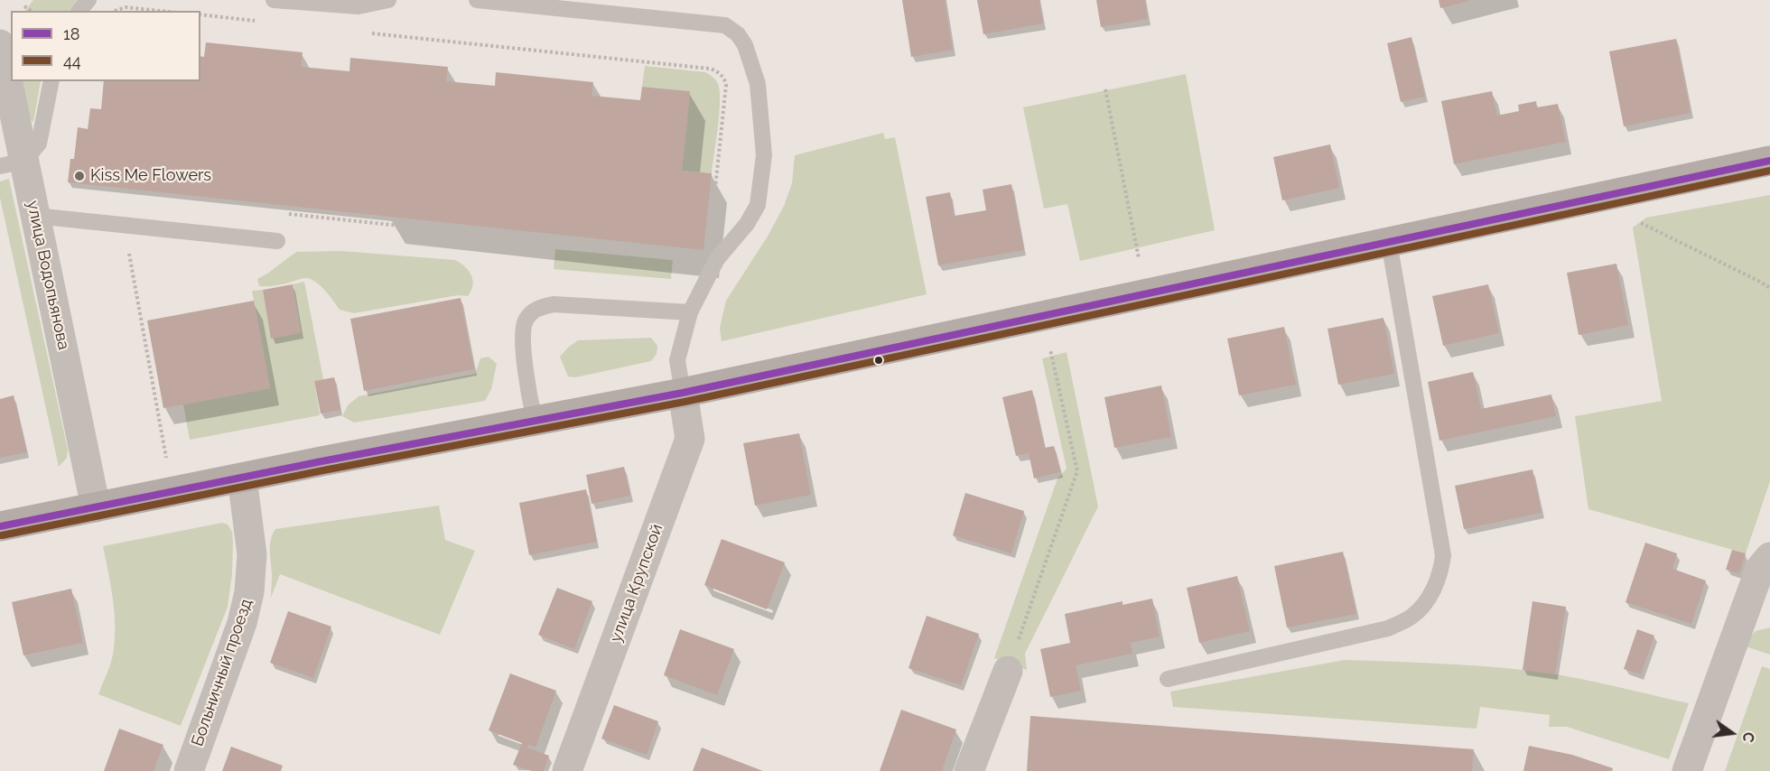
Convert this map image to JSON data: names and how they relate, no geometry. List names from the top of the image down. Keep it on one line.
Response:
{"streets":{"street":["улица Водопьянова","улица Крупской","Больничный проезд"]},"places":["Kiss Me Flowers"],"lines":["transit line 18","transit line 44"],"legend":["18","44"],"north":"right"}
